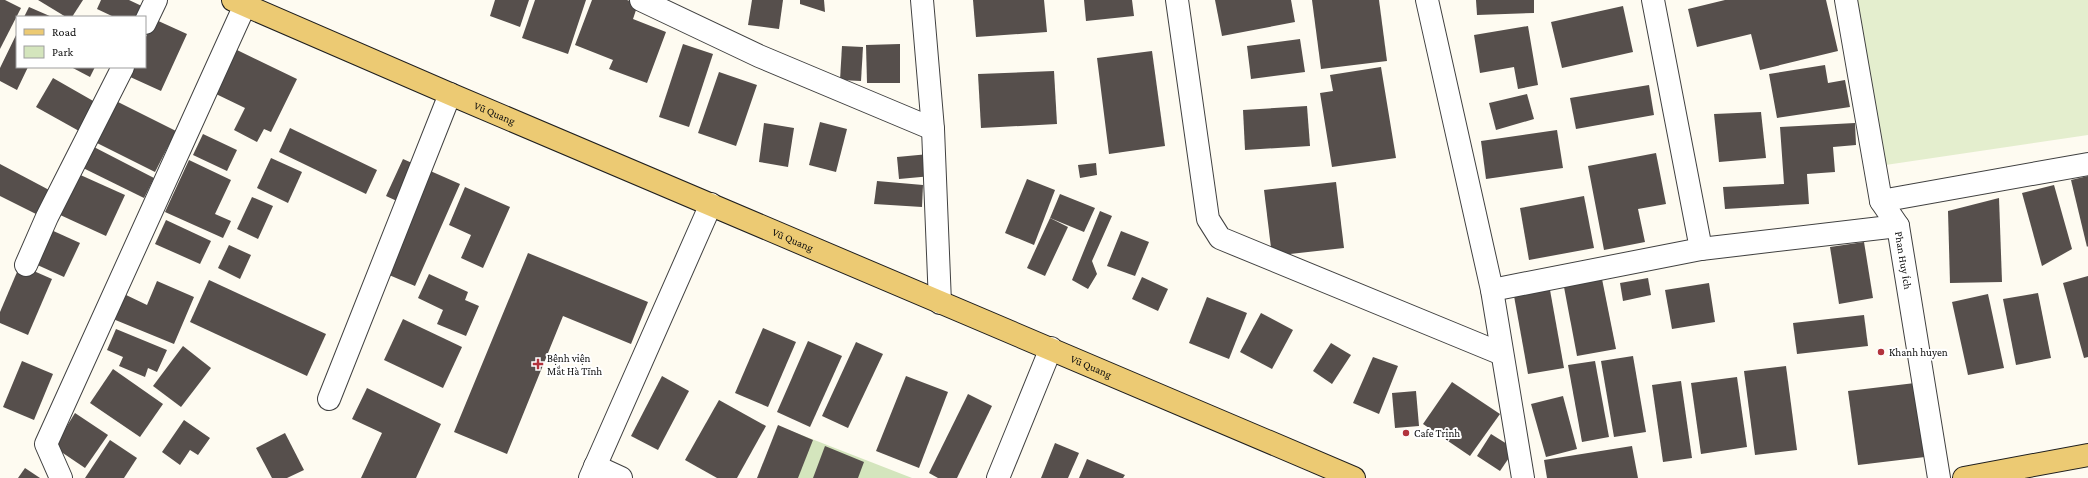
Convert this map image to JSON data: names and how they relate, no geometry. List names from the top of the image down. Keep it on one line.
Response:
{"streets":{"main road":["Vũ Quang"],"street":["Phan Huy Ích"]},"places":{"other":["Khanh huyen","Cafe Trịnh"],"health":["Bệnh viện Mắt Hà Tĩnh"]},"legend":["Road","Park"]}
